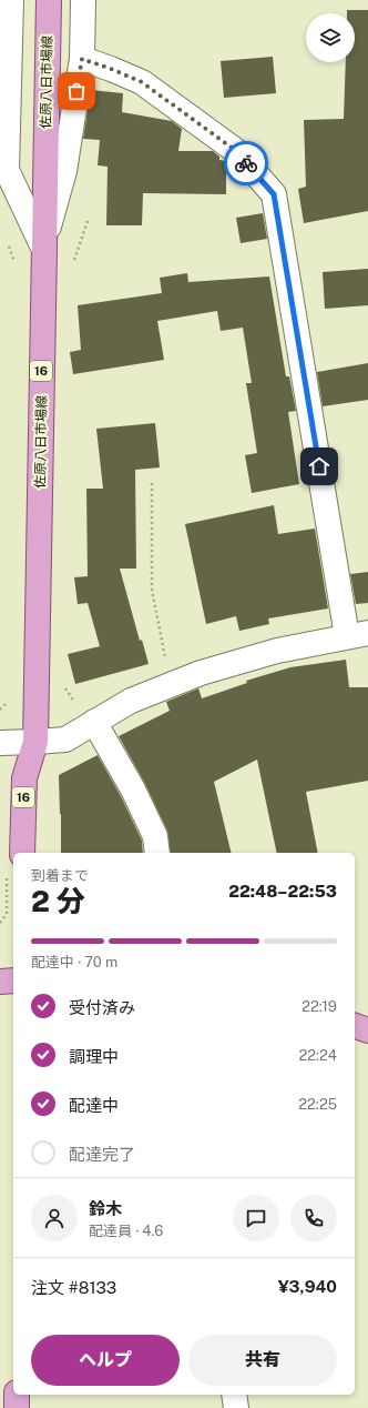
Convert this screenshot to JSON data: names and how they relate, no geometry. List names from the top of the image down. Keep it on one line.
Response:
{"streets":{"main road":["佐原八日市場線","16"]},"page":{"heading":["2 分","到着まで","22:48–22:53"],"panel":["鈴木","配達員 · 4.6","注文 #8133","¥3,940"],"bar":"配達中 · 70 m","list":[["受付済み","22:19"],["調理中","22:24"],["配達中","22:25"],"配達完了"],"buttons":["ヘルプ","共有"]}}
